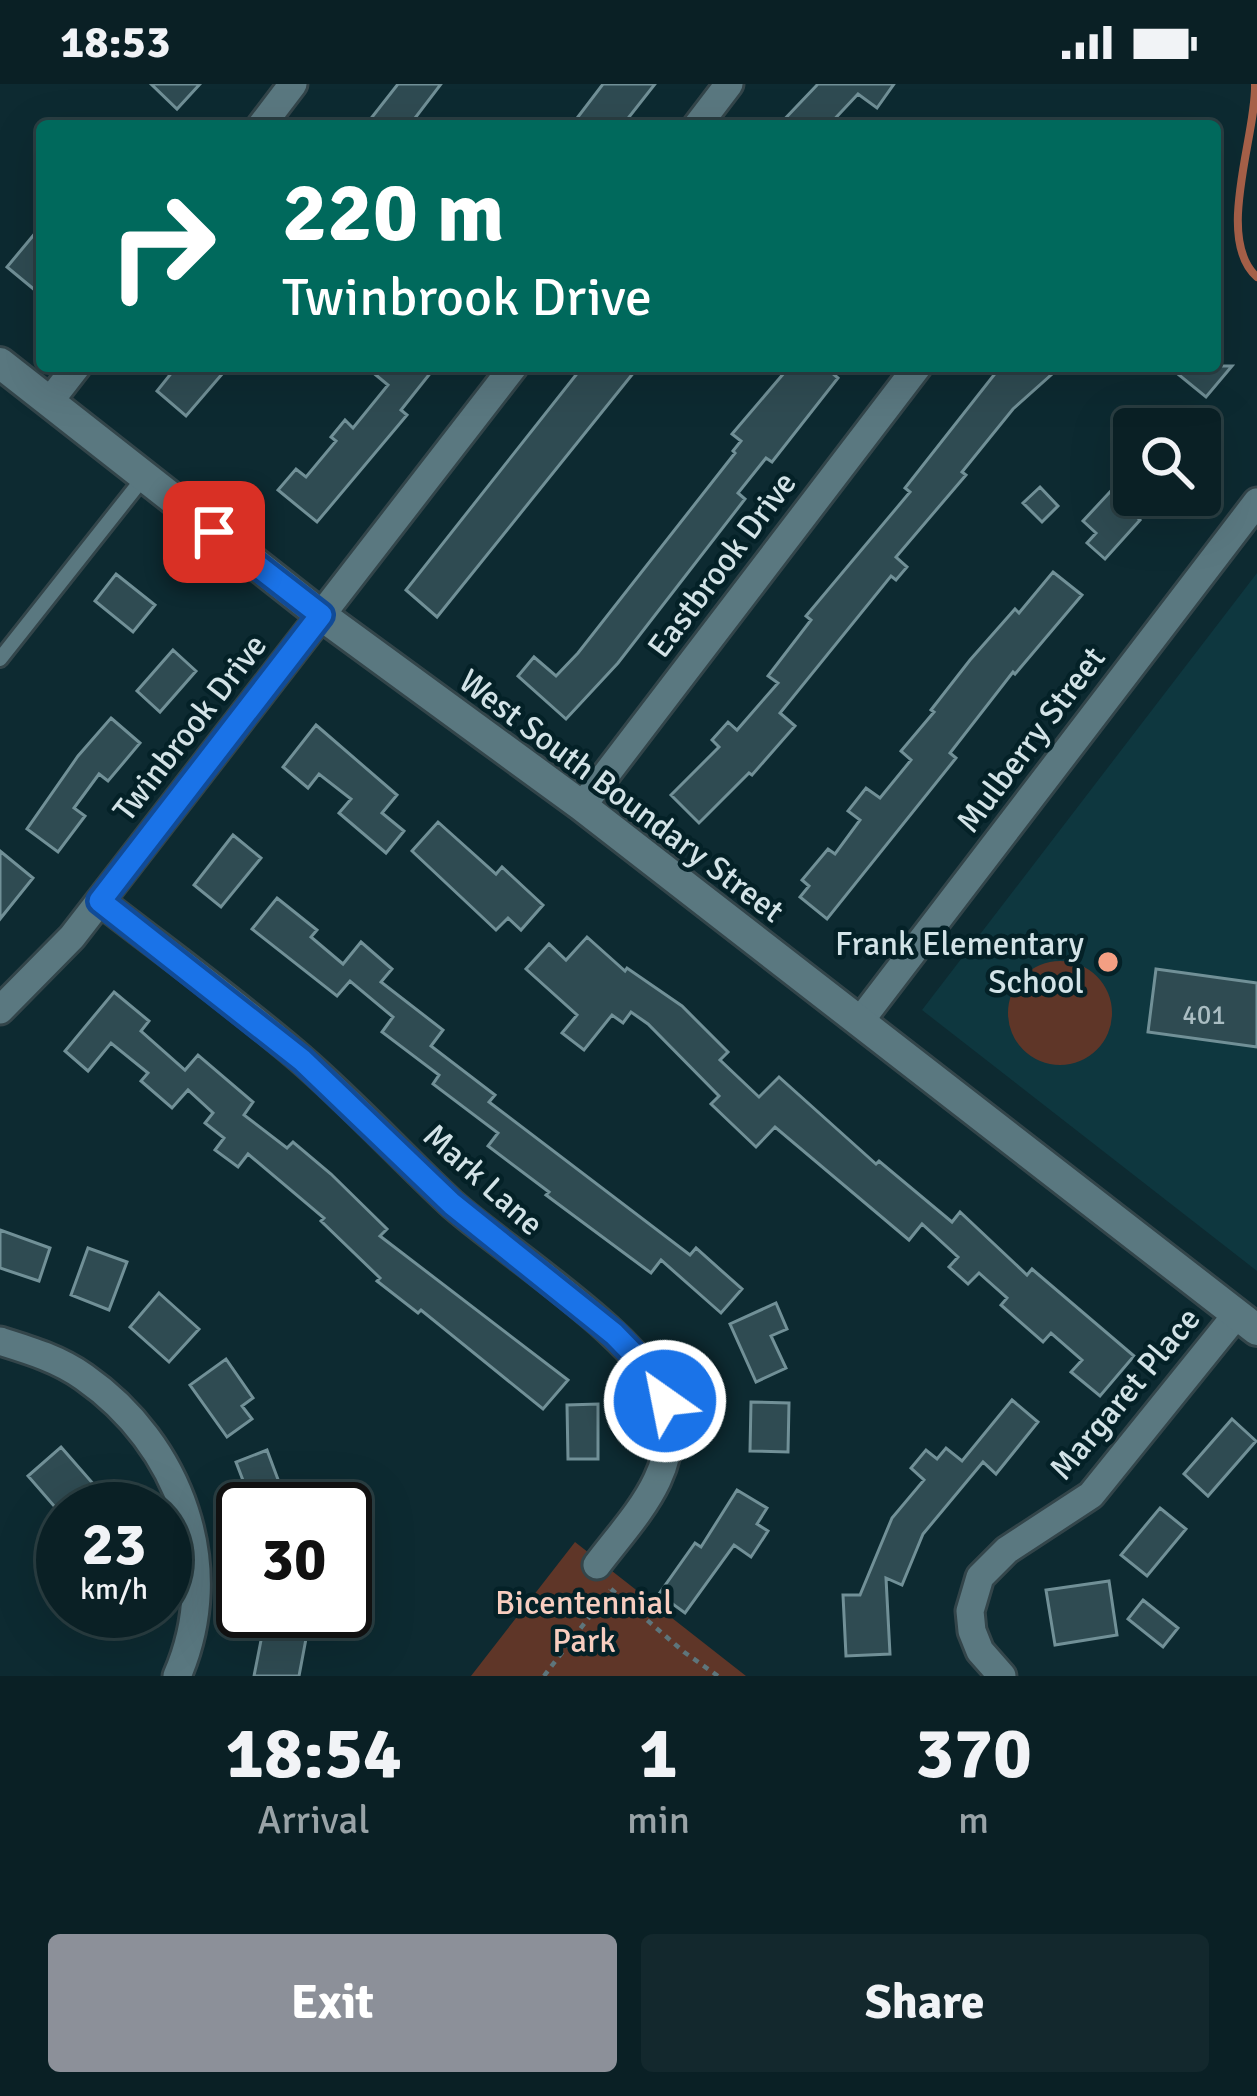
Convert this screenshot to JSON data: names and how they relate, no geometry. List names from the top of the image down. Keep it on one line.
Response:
{"streets":{"street":["Eastbrook Drive","Twinbrook Drive","Mulberry Street","West South Boundary Street","Mark Lane","Margaret Place"]},"crossings":[["Eastbrook Drive","West South Boundary Street"],["Twinbrook Drive","West South Boundary Street"],["Twinbrook Drive","Mark Lane"],["Mulberry Street","West South Boundary Street"],["West South Boundary Street","Margaret Place"]],"parks":["Bicentennial Park"],"places":["Frank Elementary School"],"house_numbers":["401"],"page":{"status":"18:53","turn":["220 m","Twinbrook Drive"],"speed":"23 km/h","limit":"30","eta":["18:54","Arrival","1","min","370","m"],"buttons":["Exit","Share"]}}
